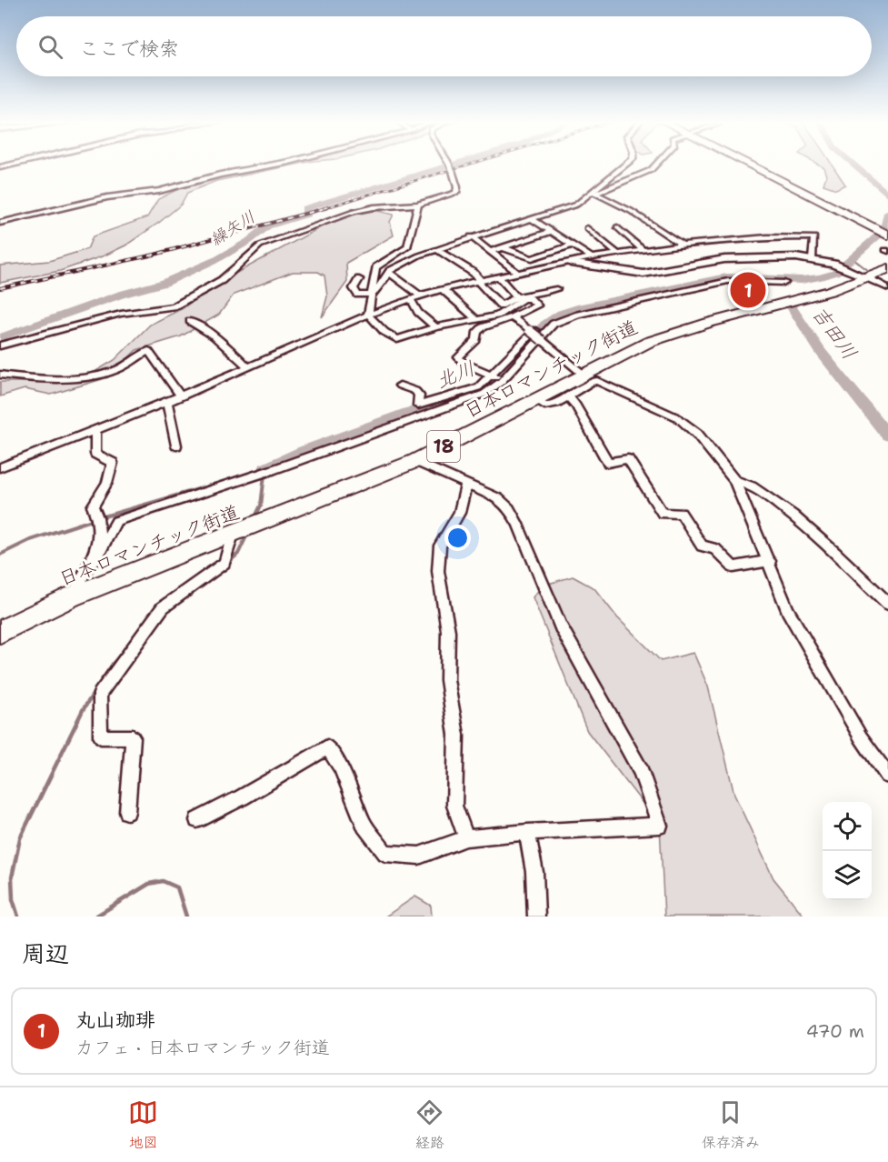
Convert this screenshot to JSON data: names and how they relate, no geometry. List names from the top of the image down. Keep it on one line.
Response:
{"streets":{"highway":["日本ロマンチック街道","18"]},"water":["繰矢川","吉田川","北川"],"page":{"search":"ここで検索","pins":"1","heading":"周辺","list":[{"mark":"1","name":"丸山珈琲","note":"カフェ · 日本ロマンチック街道","value":"470 m"}],"nav":["地図","経路","保存済み"]}}
